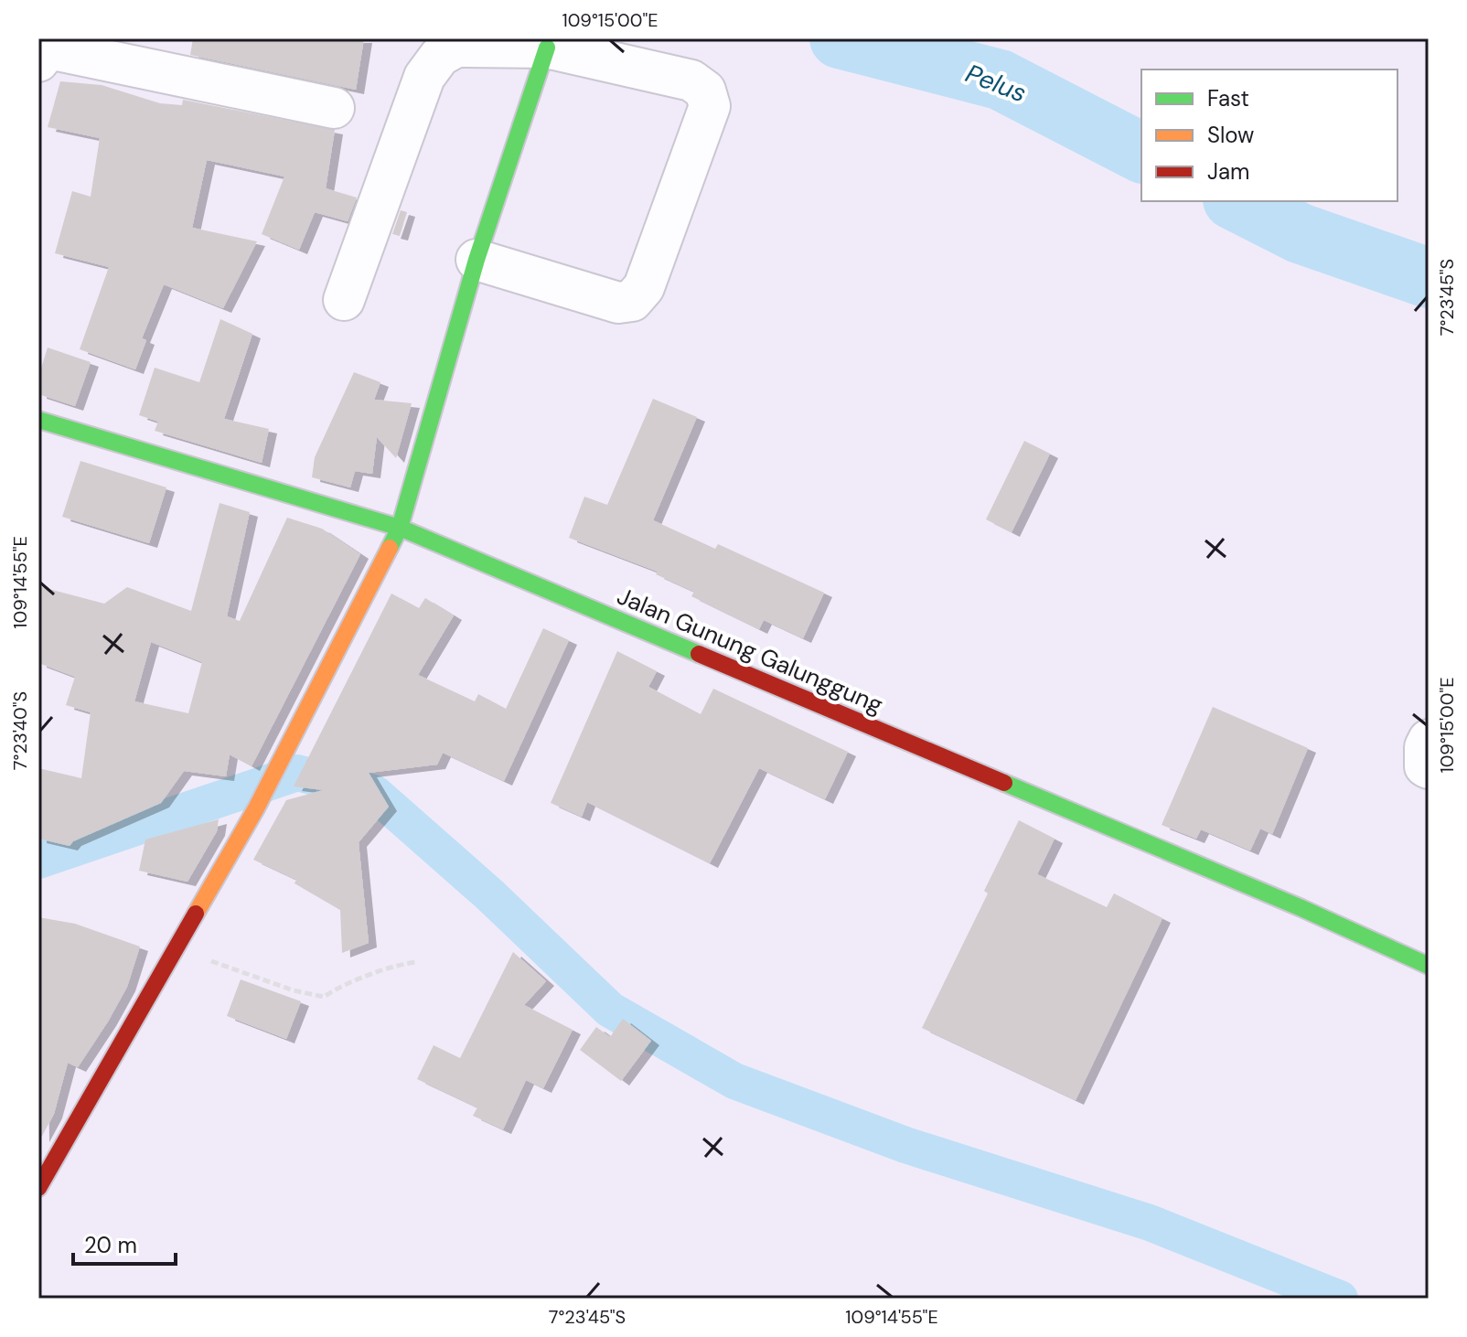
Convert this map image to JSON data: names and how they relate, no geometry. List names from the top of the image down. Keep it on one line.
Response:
{"streets":{"street":["Jalan Gunung Galunggung"]},"water":["Pelus"],"legend":["Fast","Slow","Jam"],"scale_bar":"20 m","coordinates":["109°15'00\"E","7°23'45\"S","109°14'55\"E","7°23'40\"S"]}
